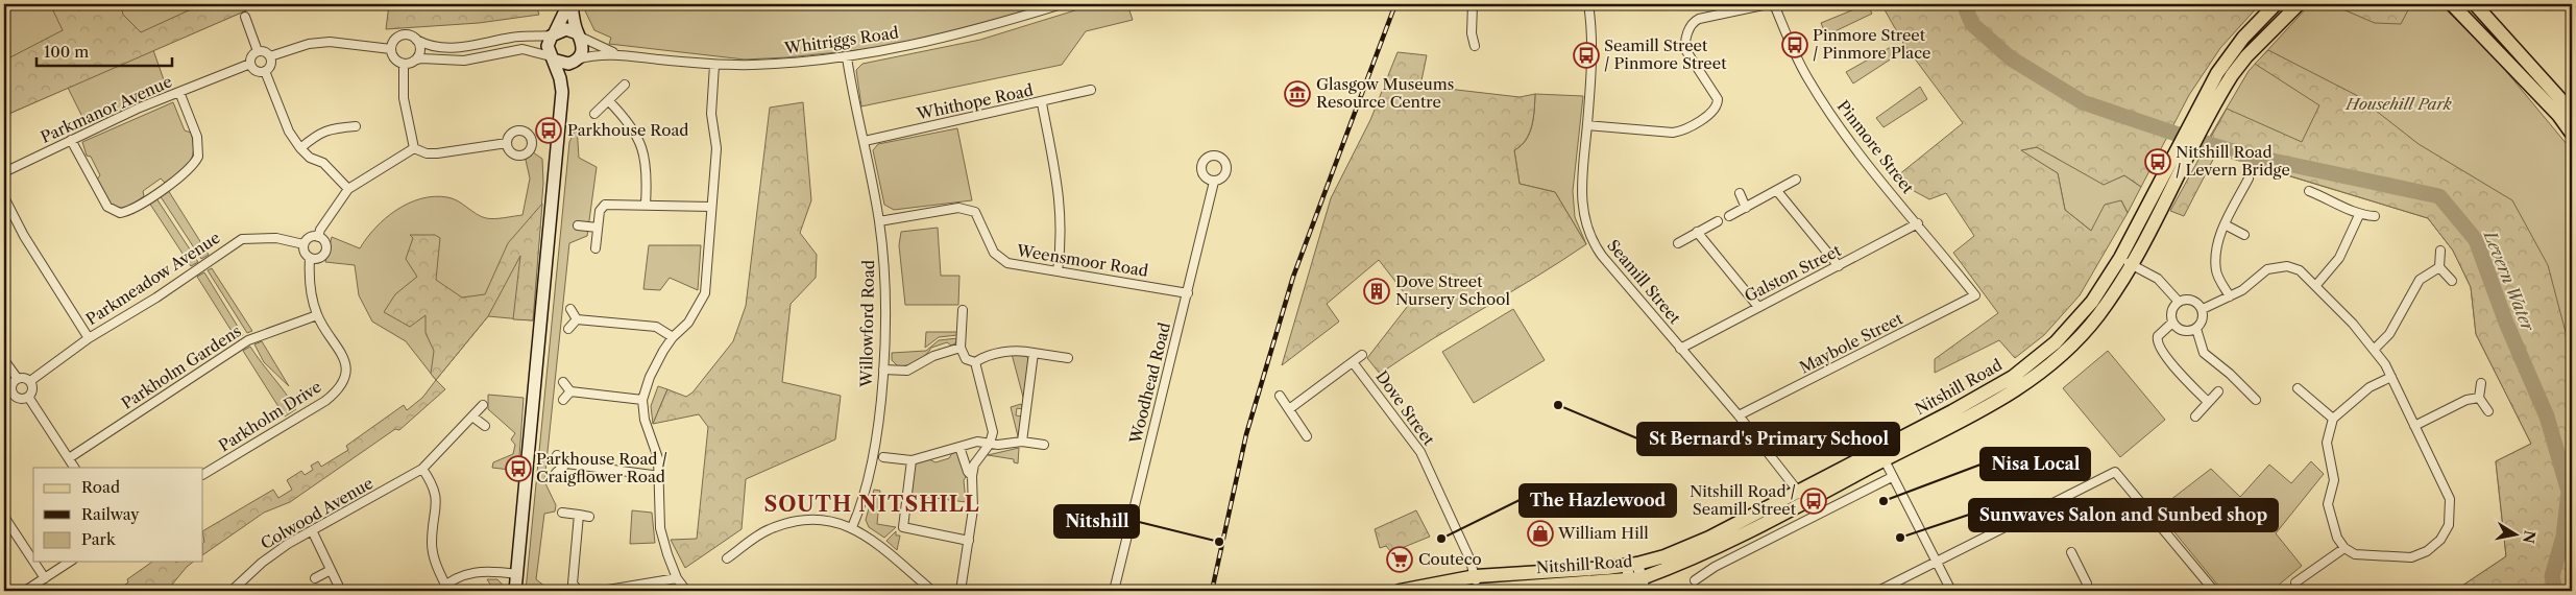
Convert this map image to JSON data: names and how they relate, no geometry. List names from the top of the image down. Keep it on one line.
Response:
{"streets":{"main road":["Nitshill Road"],"street":["Whitriggs Road","Whithope Road","Parkmanor Avenue","Pinmore Street","Weensmoor Road","Galston Street","Parkmeadow Avenue","Seamill Street","Willowford Road","Maybole Street","Parkholm Gardens","Woodhead Road","Dove Street","Parkholm Drive","Colwood Avenue"]},"crossings":[["Whitriggs Road","Willowford Road"],["Whithope Road","Willowford Road"],["Pinmore Street","Galston Street"],["Pinmore Street","Maybole Street"],["Weensmoor Road","Willowford Road"],["Weensmoor Road","Woodhead Road"],["Galston Street","Seamill Street"],["Parkmeadow Avenue","Parkholm Drive"],["Seamill Street","Maybole Street"],["Seamill Street","Nitshill Road"],["Parkholm Gardens","Parkholm Drive"],["Nitshill Road","Dove Street"]],"districts":["SOUTH NITSHILL"],"water":["Levern Water"],"parks":["Househill Park"],"places":{"bus stop":["Pinmore Street / Pinmore Place","Seamill Street / Pinmore Street","Parkhouse Road","Nitshill Road / Levern Bridge","Parkhouse Road / Craigflower Road","Nitshill Road / Seamill Street"],"museum":["Glasgow Museums Resource Centre"],"building":["Dove Street Nursery School"],"other":["St Bernard's Primary School","Nisa Local","Sunwaves Salon and Sunbed shop","The Hazlewood","Nitshill"],"shop":["William Hill"],"supermarket":["Couteco"]},"legend":["Road","Railway","Park"],"scale_bar":"100 m","north":"right"}
